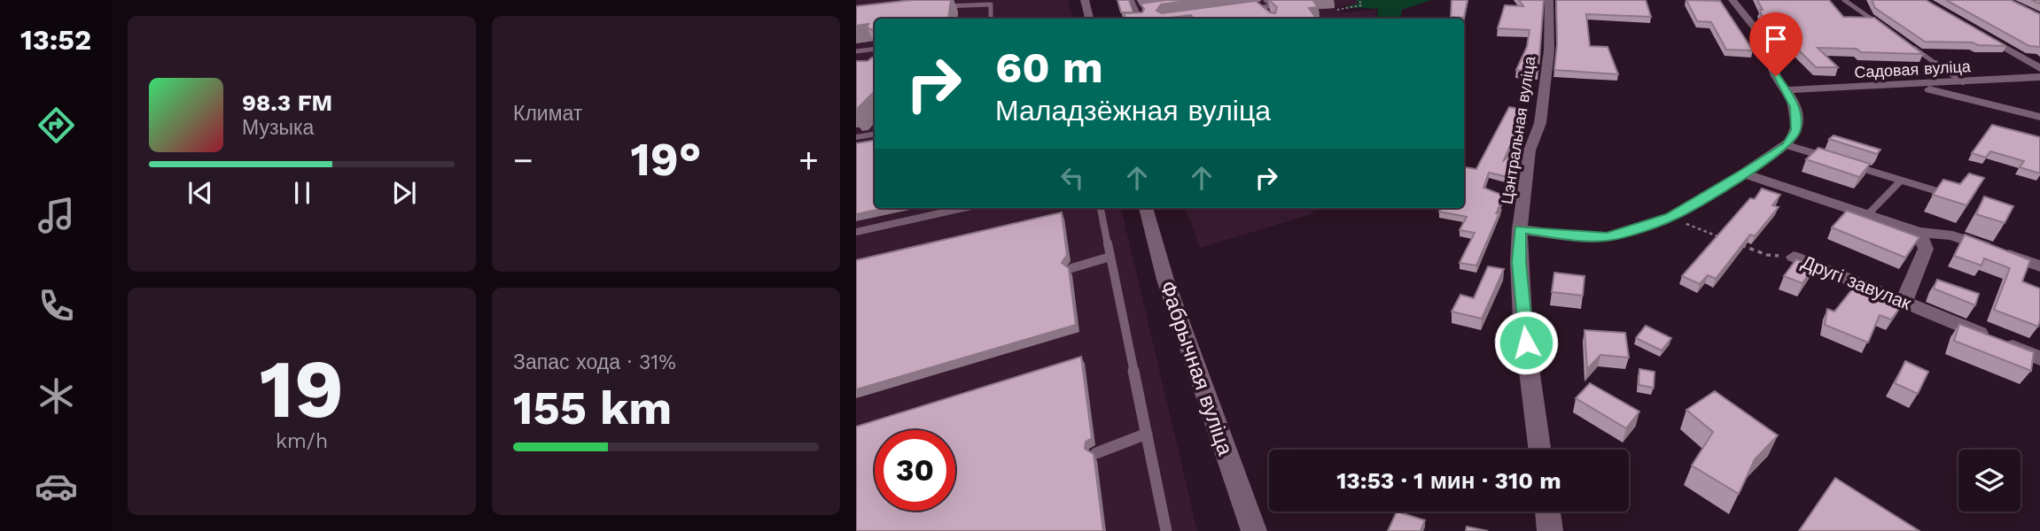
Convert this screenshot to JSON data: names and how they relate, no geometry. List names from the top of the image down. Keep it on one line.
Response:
{"streets":{"street":["Садовая вуліца","Цэнтральная вуліца","Другі завулак","Фабрычная вуліца"]},"page":{"tabs":"13:52","tile":["Климат",["19","km/h"],["Запас хода · 31%","155 km"]],"turn":["60 m","Маладзёжная вуліца"],"song":["98.3 FM","Музыка"],"heat":["−","19°","+"],"limit":"30","trip":"13:53 · 1 мин · 310 m"}}
